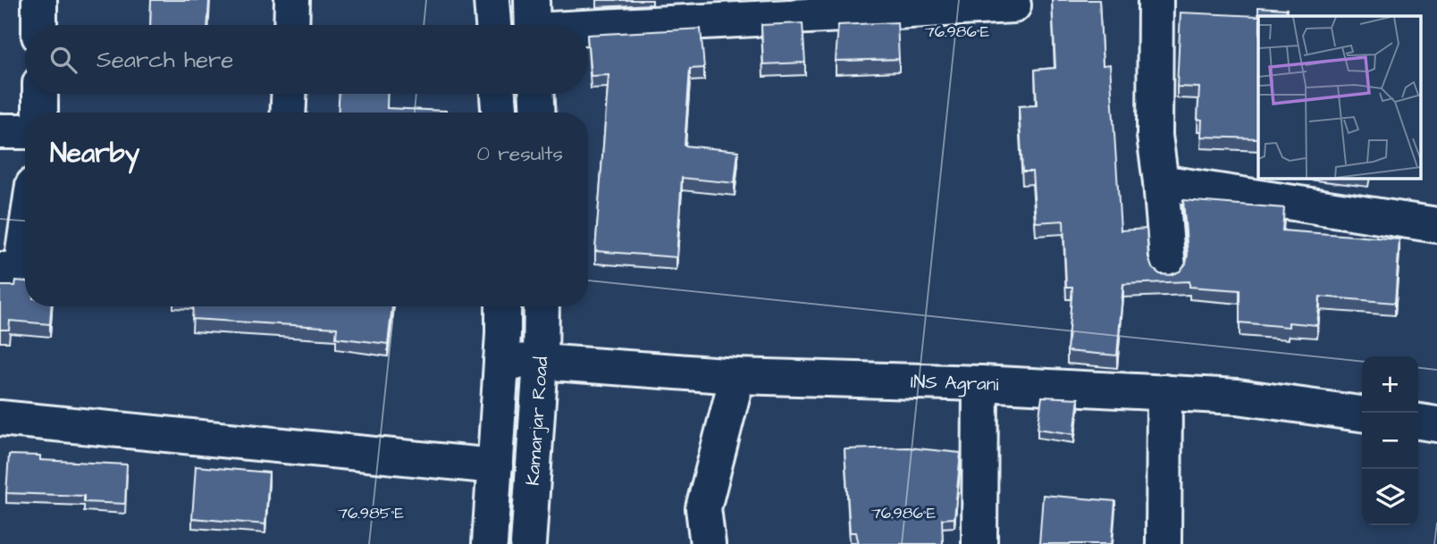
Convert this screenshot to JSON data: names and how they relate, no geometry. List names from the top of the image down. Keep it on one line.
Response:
{"streets":{"street":["INS Agrani","Kamarjar Road"]},"crossings":[["INS Agrani","Kamarjar Road"]],"page":{"search":"Search here","heading":["Nearby","0 results"],"map_buttons":["+","−"]},"coordinates":["76.986°E","76.985°E"]}
